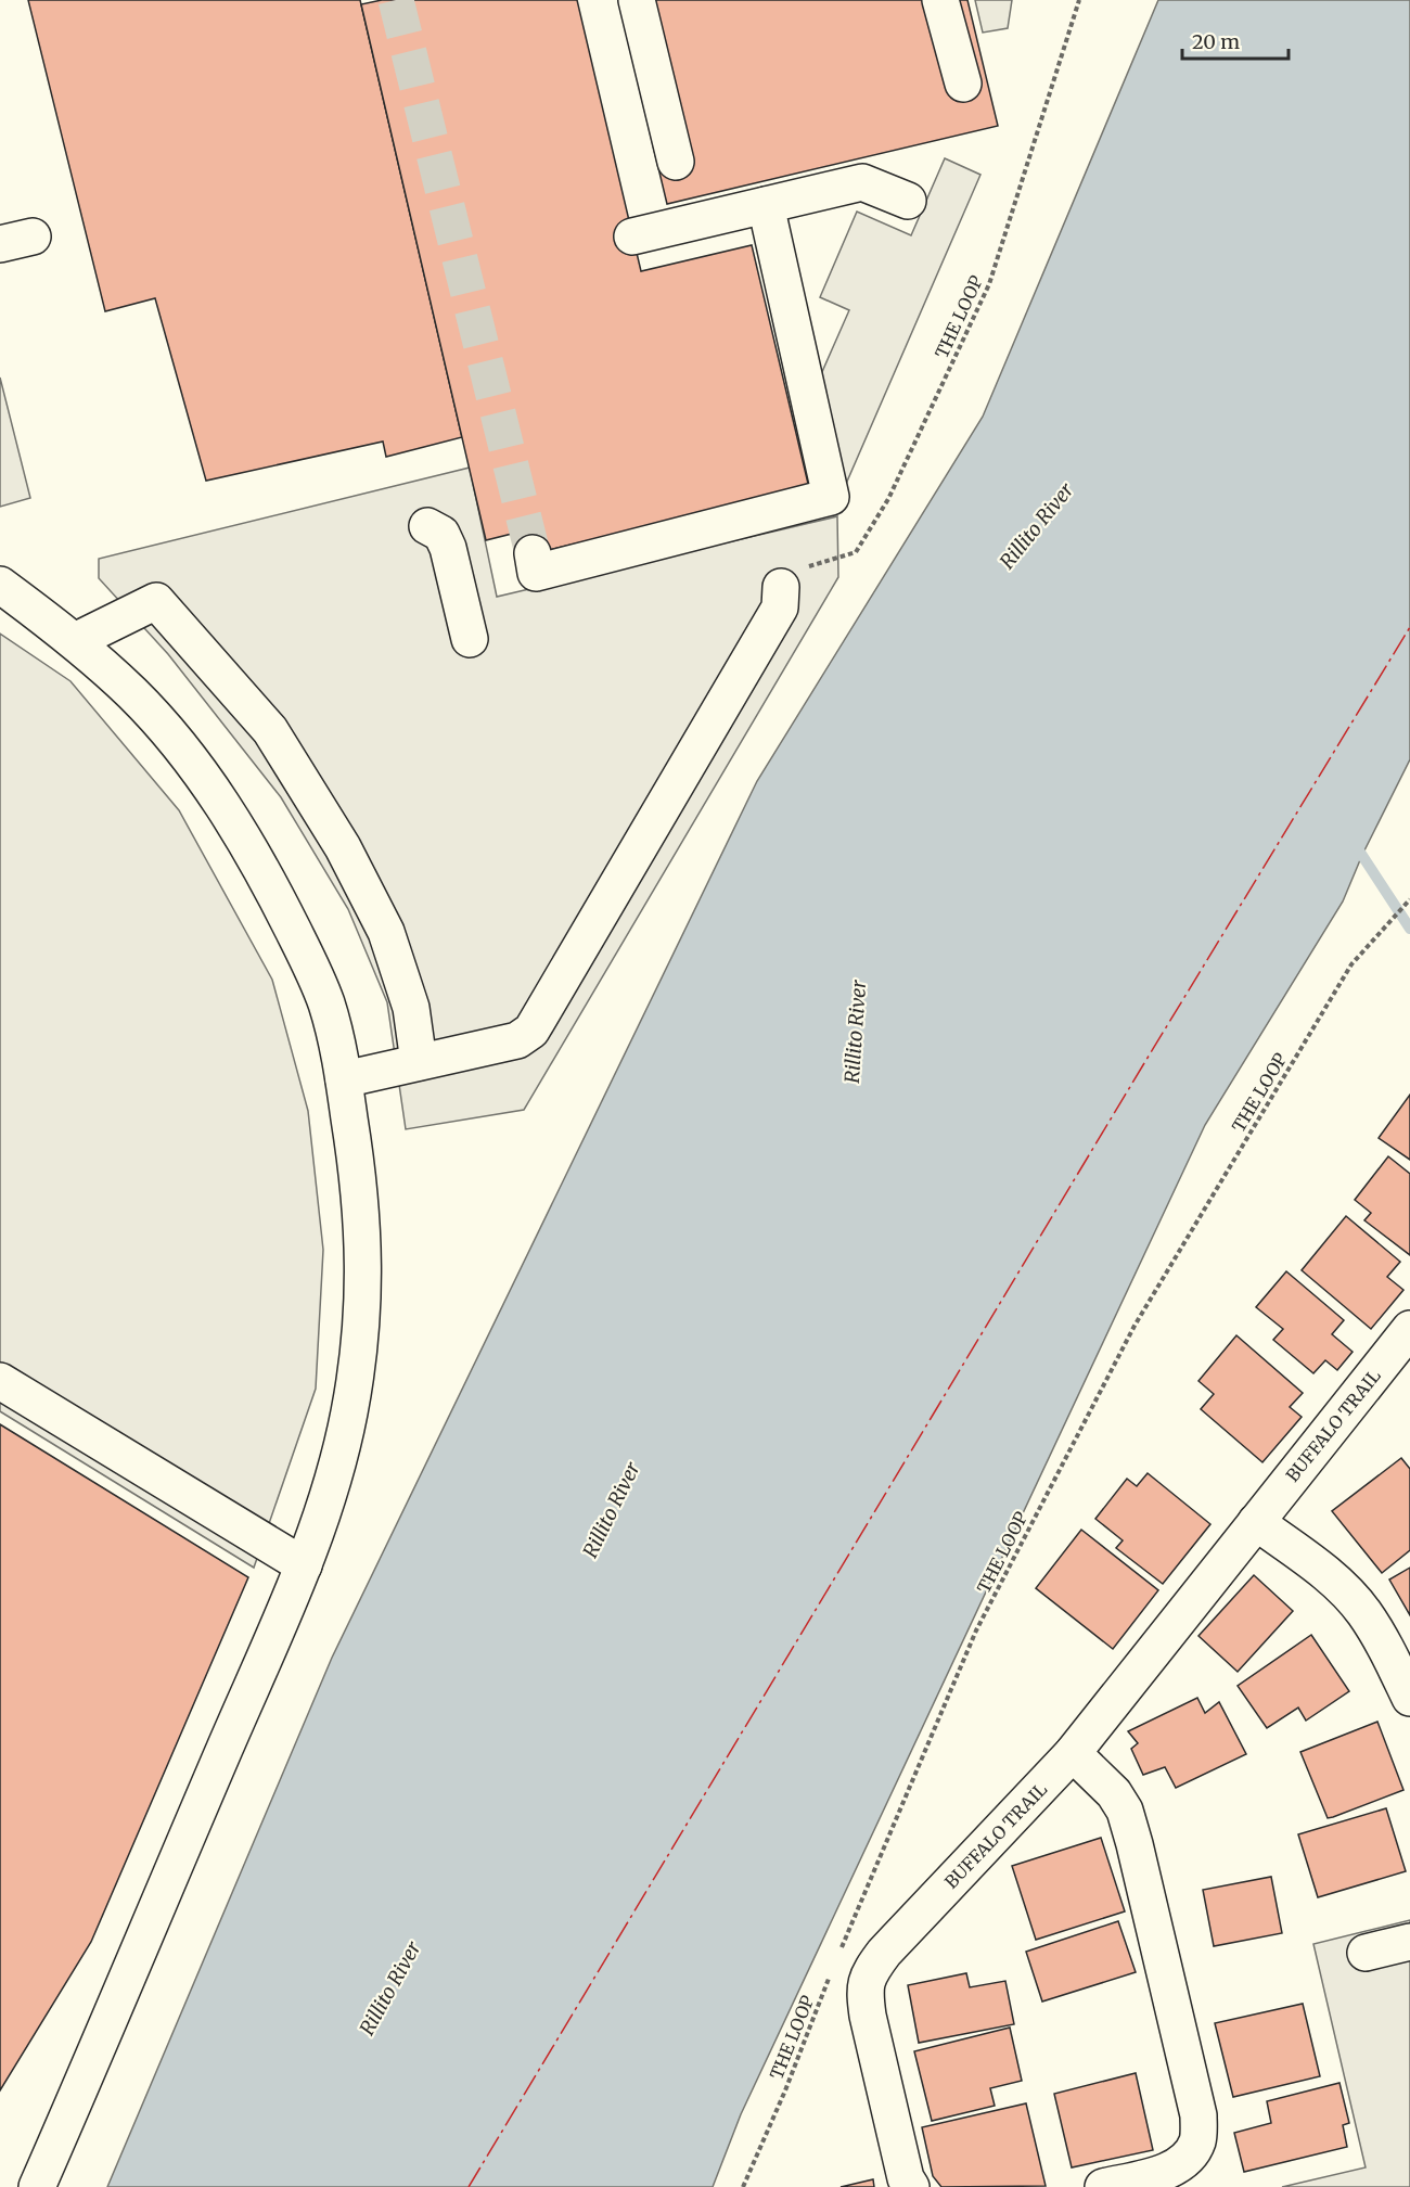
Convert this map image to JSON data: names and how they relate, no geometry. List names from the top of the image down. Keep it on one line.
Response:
{"streets":{"street":["BUFFALO TRAIL"],"path":["THE LOOP"]},"water":["Rillito River"],"scale_bar":"20 m"}
